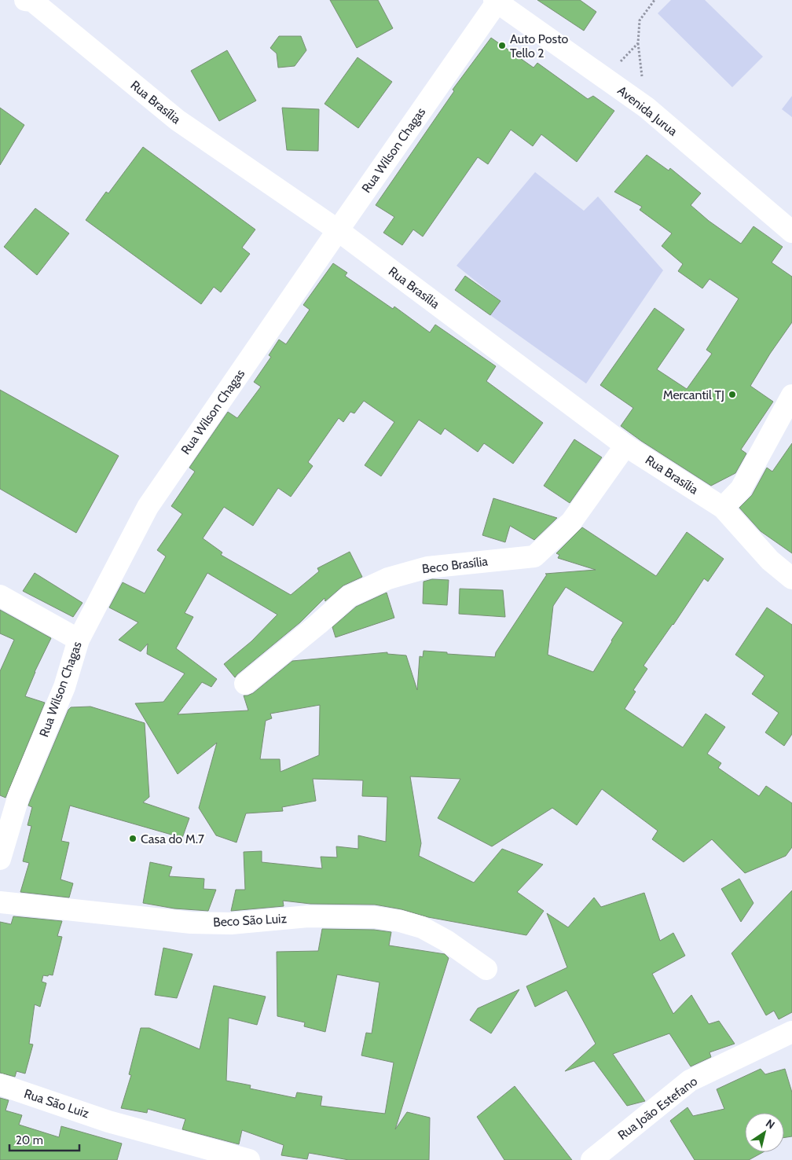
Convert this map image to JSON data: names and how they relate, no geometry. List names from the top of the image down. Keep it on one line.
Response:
{"streets":{"street":["Rua Brasília","Avenida Jurua","Rua Wilson Chagas","Beco Brasília","Beco São Luiz","Rua São Luiz","Rua João Estefano"]},"crossings":[["Rua Brasília","Rua Wilson Chagas"],["Rua Brasília","Beco Brasília"],["Avenida Jurua","Rua Wilson Chagas"]],"places":["Auto Posto Tello 2","Mercantil TJ","Casa do M.7"],"scale_bar":"20 m","north":"top right"}
